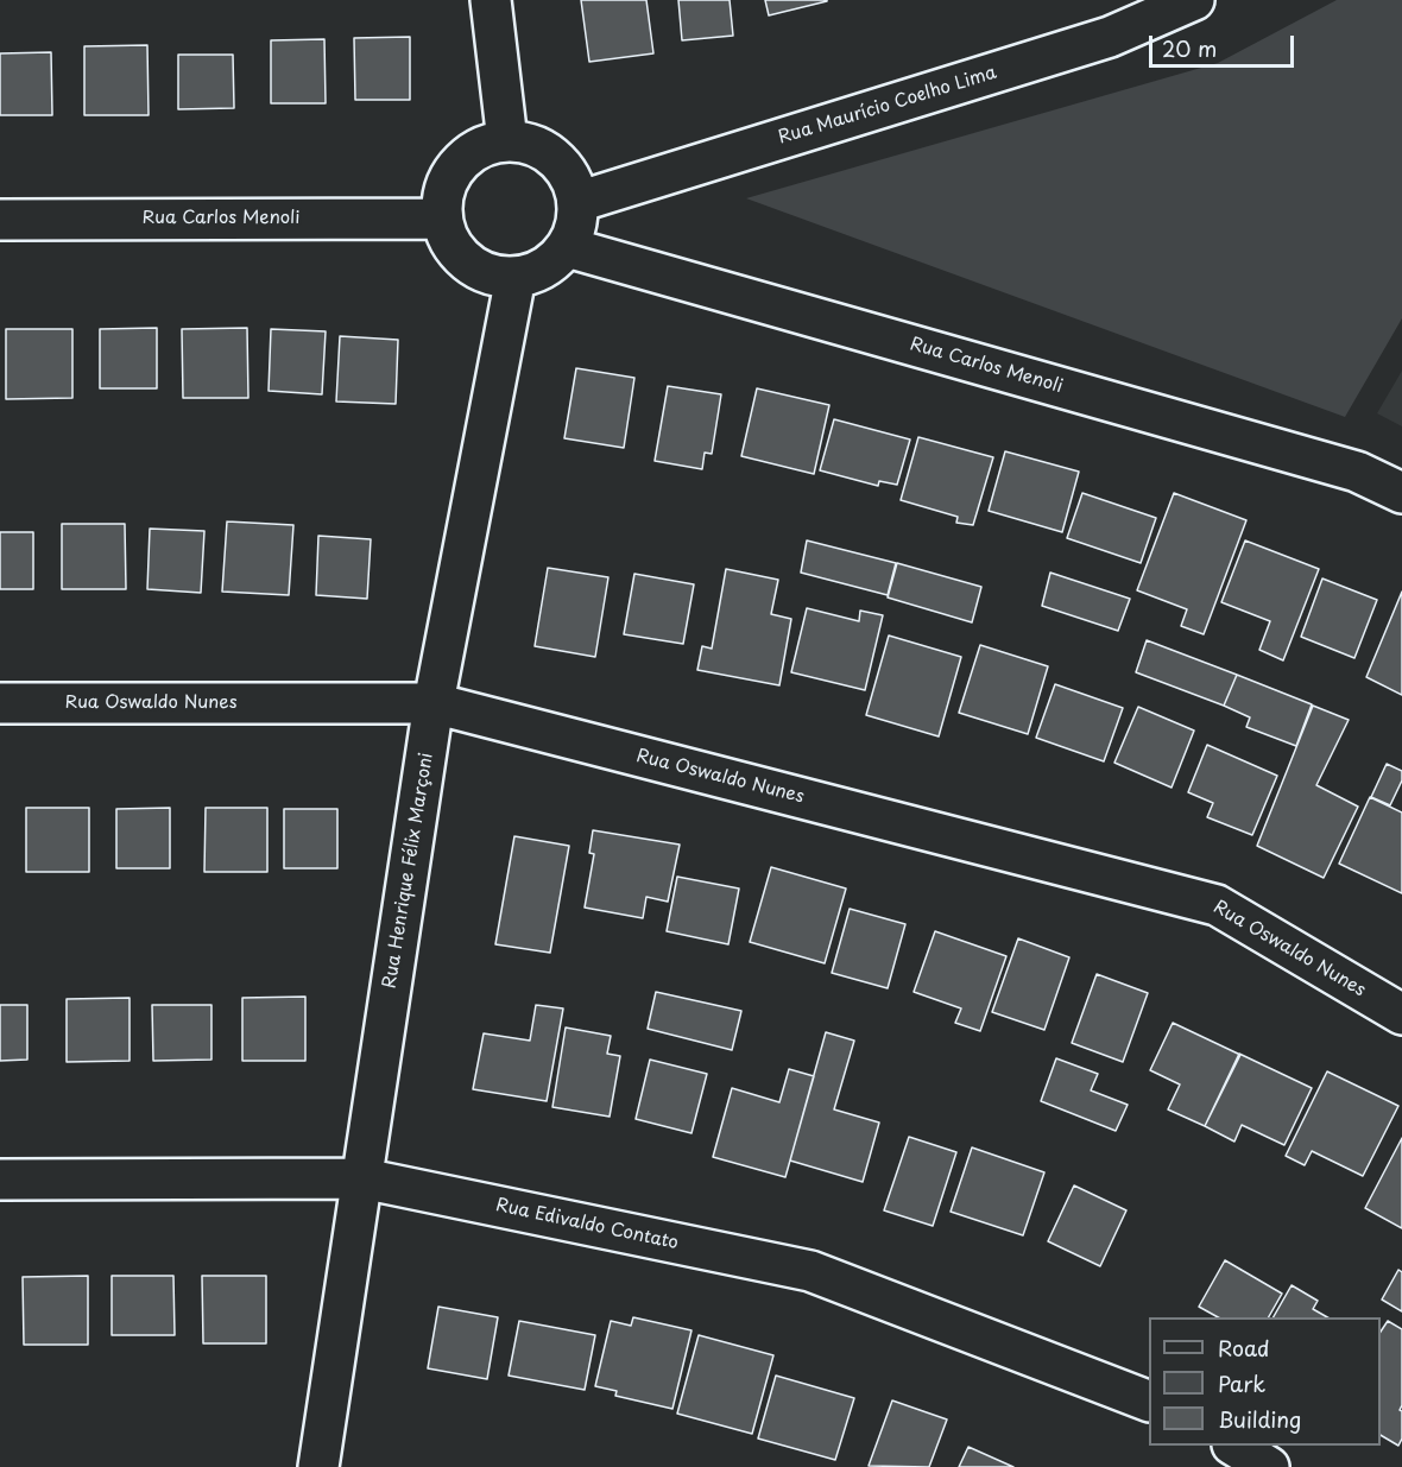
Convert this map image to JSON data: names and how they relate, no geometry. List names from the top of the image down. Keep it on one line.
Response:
{"streets":{"street":["Rua Maurício Coelho Lima","Rua Carlos Menoli","Rua Oswaldo Nunes","Rua Henrique Félix Marçoni","Rua Edivaldo Contato"]},"crossings":[["Rua Maurício Coelho Lima","Rua Carlos Menoli"],["Rua Maurício Coelho Lima","Rua Henrique Félix Marçoni"],["Rua Carlos Menoli","Rua Henrique Félix Marçoni"],["Rua Oswaldo Nunes","Rua Henrique Félix Marçoni"],["Rua Henrique Félix Marçoni","Rua Edivaldo Contato"]],"legend":["Road","Park","Building"],"scale_bar":"20 m"}
